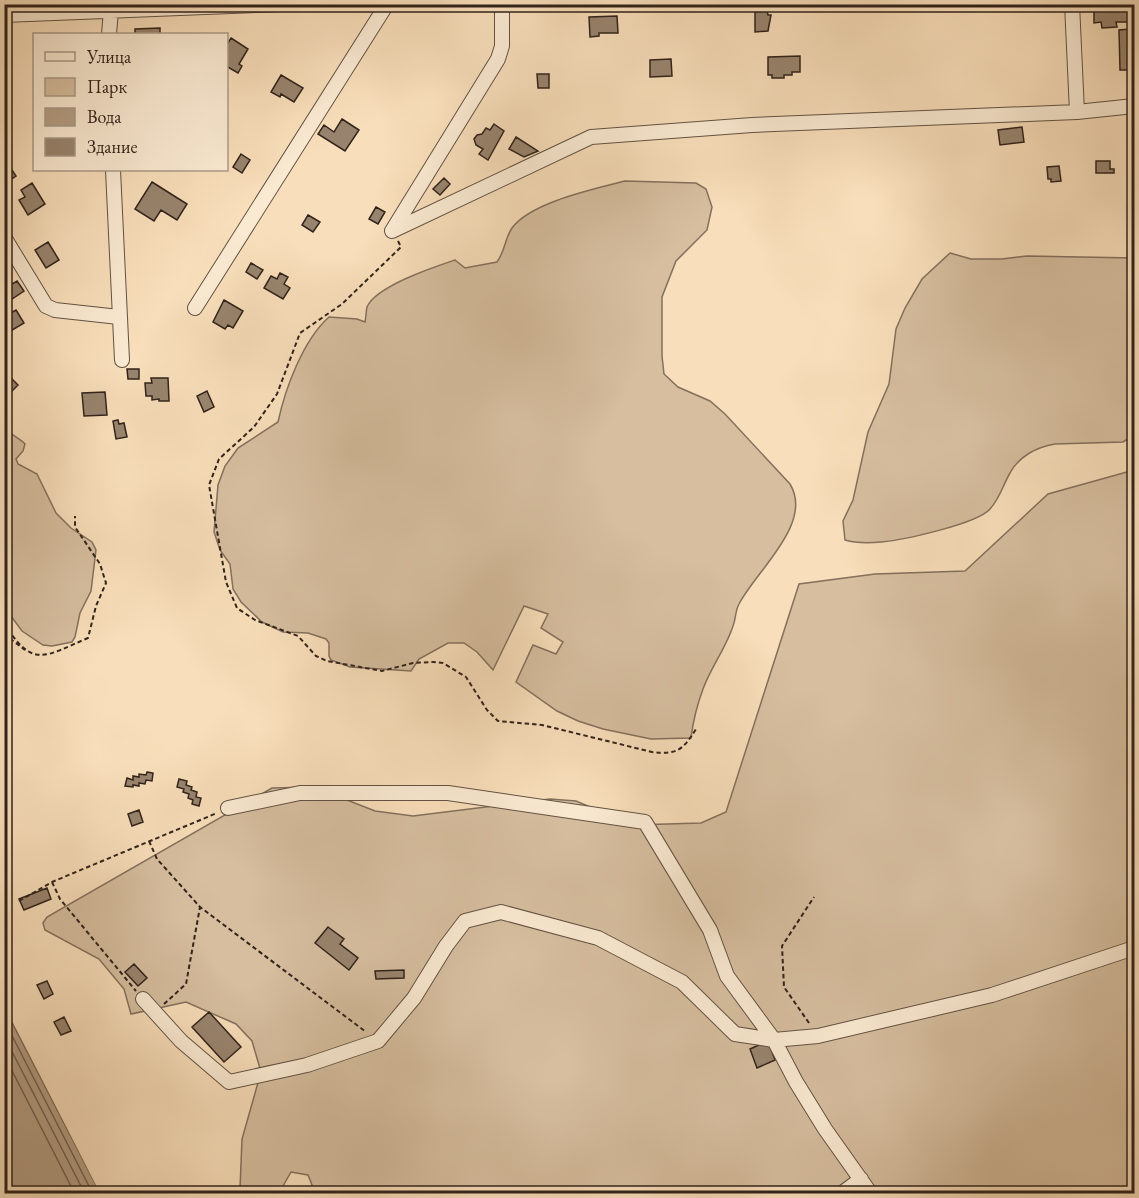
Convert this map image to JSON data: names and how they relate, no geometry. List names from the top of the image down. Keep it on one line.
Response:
{"legend":["Улица","Парк","Вода","Здание"]}
